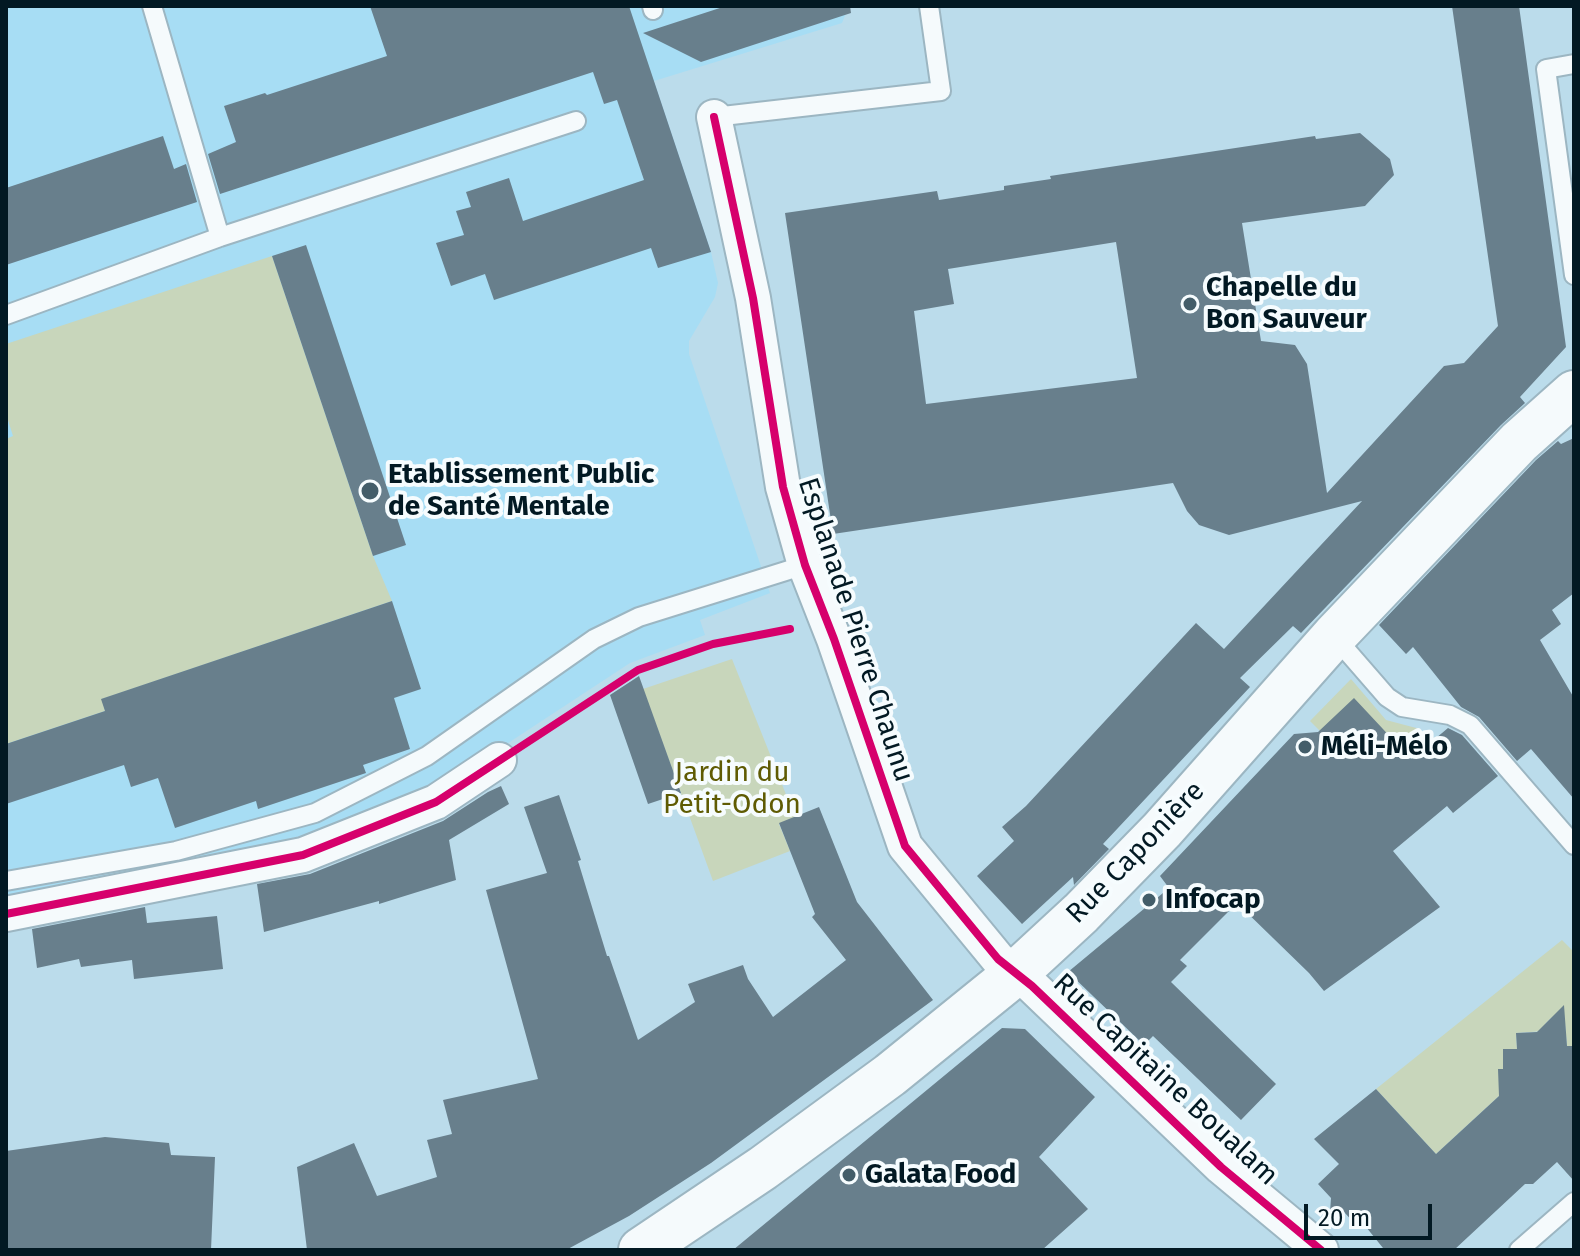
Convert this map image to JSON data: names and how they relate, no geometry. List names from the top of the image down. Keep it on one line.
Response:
{"streets":{"main road":["Rue Caponière"],"street":["Esplanade Pierre Chaunu","Rue Capitaine Boualam"]},"crossings":[["Esplanade Pierre Chaunu","Rue Caponière"],["Esplanade Pierre Chaunu","Rue Capitaine Boualam"],["Rue Caponière","Rue Capitaine Boualam"]],"parks":["Jardin du Petit-Odon"],"places":["Chapelle du Bon Sauveur","Etablissement Public de Santé Mentale","Méli-Mélo","Infocap","Galata Food"],"scale_bar":"20 m"}
